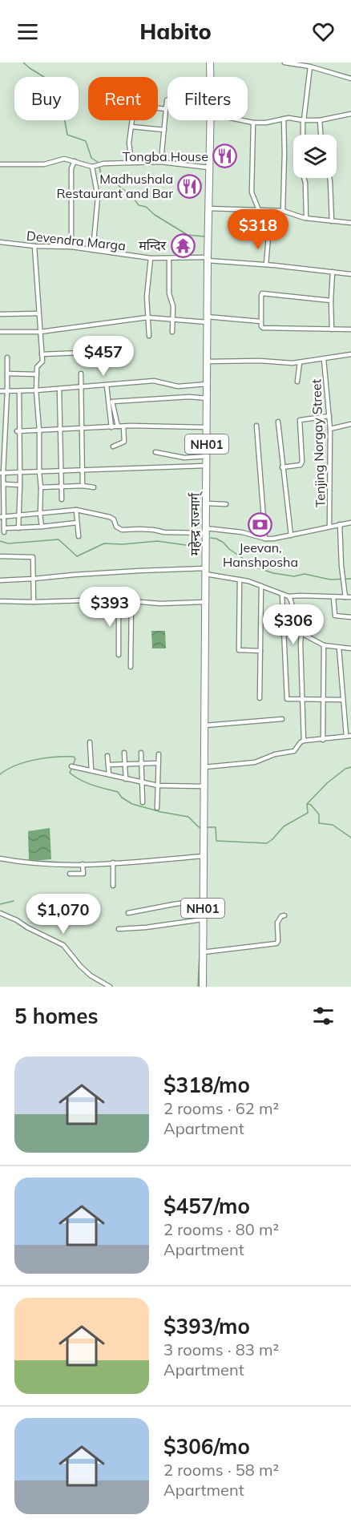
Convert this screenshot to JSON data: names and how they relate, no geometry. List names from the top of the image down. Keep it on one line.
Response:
{"streets":{"highway":["NH01","महेन्द्र राज्मार्ग्"],"street":["Devendra Marga","Tenjing Norgay Street"]},"crossings":[["Devendra Marga","महेन्द्र राज्मार्ग्"]],"places":{"restaurant":["Tongba House","Madhushala Restaurant and Bar"],"temple":["मन्दिर"],"bank":["Jeevan, Hanshposha"]},"page":{"header":"Habito","chip":["Buy","Rent","Filters"],"price":["$318","$457","$393","$306","$1,070"],"heading":"5 homes","list":[{"name":"$318/mo","note":"2 rooms · 62 m² · Apartment"},{"name":"$457/mo","note":"2 rooms · 80 m² · Apartment"},{"name":"$393/mo","note":"3 rooms · 83 m² · Apartment"},{"name":"$306/mo","note":"2 rooms · 58 m² · Apartment"}]}}
